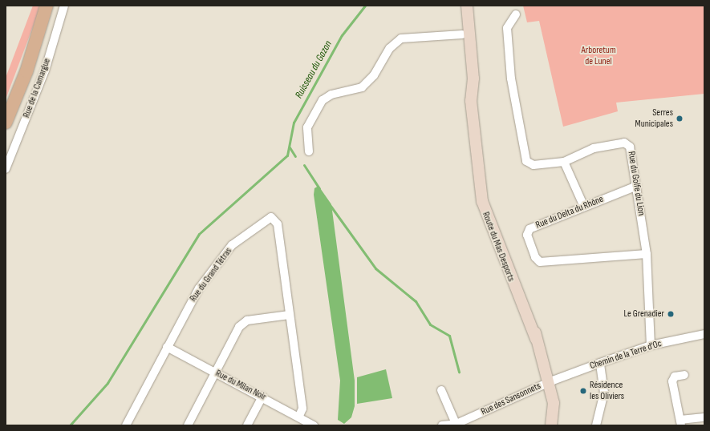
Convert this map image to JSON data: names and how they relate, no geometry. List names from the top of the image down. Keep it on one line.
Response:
{"streets":{"street":["Rue de la Camargue","Rue du Golfe du Lion","Rue du Delta du Rhône","Route du Mas Desports","Rue du Grand Tétras","Chemin de la Terre d'Oc","Rue du Milan Noir","Rue des Sansonnets"]},"crossings":[["Rue du Golfe du Lion","Rue du Delta du Rhône"],["Rue du Golfe du Lion","Chemin de la Terre d'Oc"],["Route du Mas Desports","Chemin de la Terre d'Oc"],["Route du Mas Desports","Rue des Sansonnets"],["Rue du Grand Tétras","Rue du Milan Noir"],["Chemin de la Terre d'Oc","Rue des Sansonnets"]],"water":["Ruisseau du Gazon"],"parks":["Arboretum de Lunel"],"places":["Serres Municipales","Le Grenadier","Résidence les Oliviers"]}
